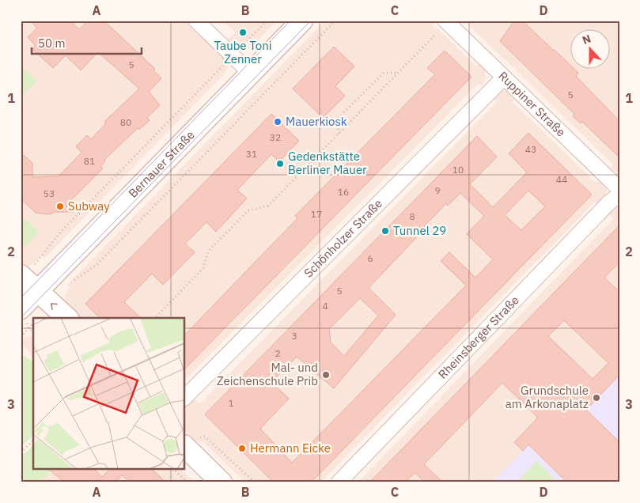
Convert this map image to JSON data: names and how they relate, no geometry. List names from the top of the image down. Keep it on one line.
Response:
{"streets":{"main road":["Bernauer Straße"],"street":["Ruppiner Straße","Schönholzer Straße","Rheinsberger Straße"]},"crossings":[["Ruppiner Straße","Schönholzer Straße"]],"places":["Taube Toni Zenner","Mauerkiosk","Gedenkstätte Berliner Mauer","Subway","Tunnel 29","Mal- und Zeichenschule Prib","Grundschule am Arkonaplatz","Hermann Eicke"],"house_numbers":["5","5","80","32","43","31","81","10","44","9","16","53","17","8","6","5","4","3","2","1"],"scale_bar":"50 m","north":"top","grid":{"columns":["A","B","C","D"],"rows":["1","2","3"]}}
